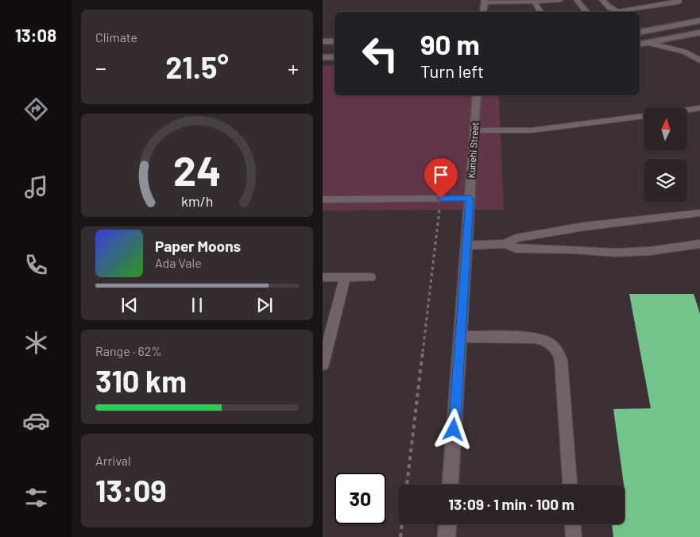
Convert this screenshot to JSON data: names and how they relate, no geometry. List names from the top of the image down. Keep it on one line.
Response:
{"streets":{"street":["Kunehi Street"]},"north":"top","page":{"tabs":"13:08","tile":["Climate",["Range · 62%","310 km"],["Arrival","13:09"]],"turn":["90 m","Turn left"],"heat":["−","21.5°","+"],"song":["Paper Moons","Ada Vale"],"limit":"30","trip":"13:09 · 1 min · 100 m","gauge":["24","km/h"]}}
